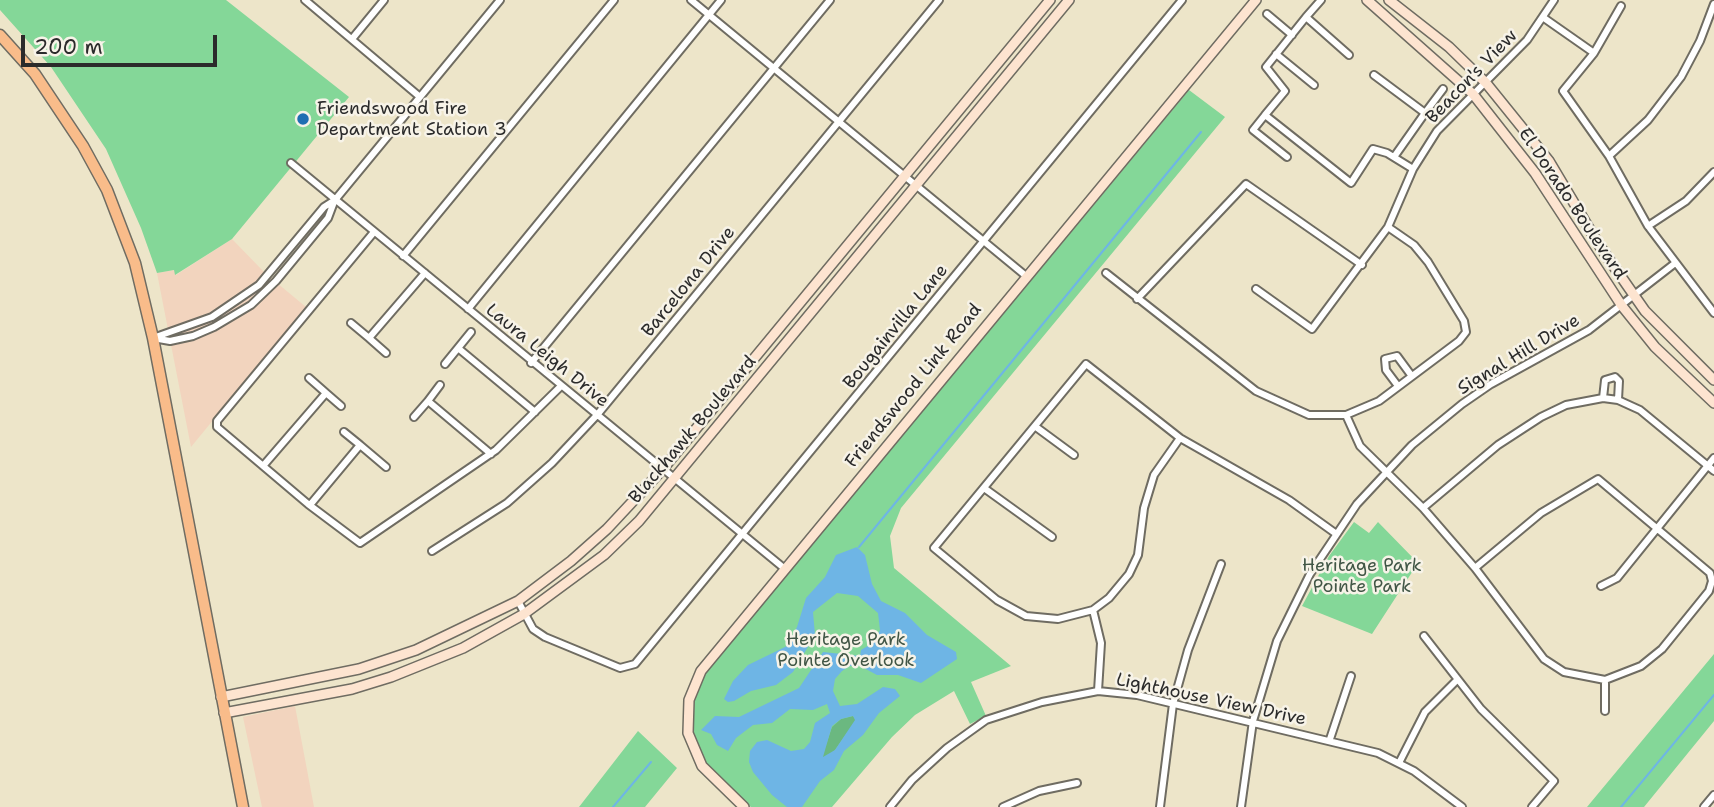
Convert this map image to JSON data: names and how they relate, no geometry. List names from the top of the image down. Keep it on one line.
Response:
{"streets":{"main road":["El Dorado Boulevard","Friendswood Link Road","Blackhawk Boulevard"],"street":["Beacon's View","Barcelona Drive","Bougainvilla Lane","Signal Hill Drive","Laura Leigh Drive","Lighthouse View Drive"]},"crossings":[["Beacon's View","El Dorado Boulevard"],["El Dorado Boulevard","Signal Hill Drive"],["Barcelona Drive","Laura Leigh Drive"],["Bougainvilla Lane","Laura Leigh Drive"],["Bougainvilla Lane","Blackhawk Boulevard"],["Signal Hill Drive","Lighthouse View Drive"],["Laura Leigh Drive","Friendswood Link Road"],["Laura Leigh Drive","Blackhawk Boulevard"]],"parks":["Heritage Park Pointe Park","Heritage Park Pointe Overlook"],"places":["Friendswood Fire Department Station 3"],"scale_bar":"200 m"}
